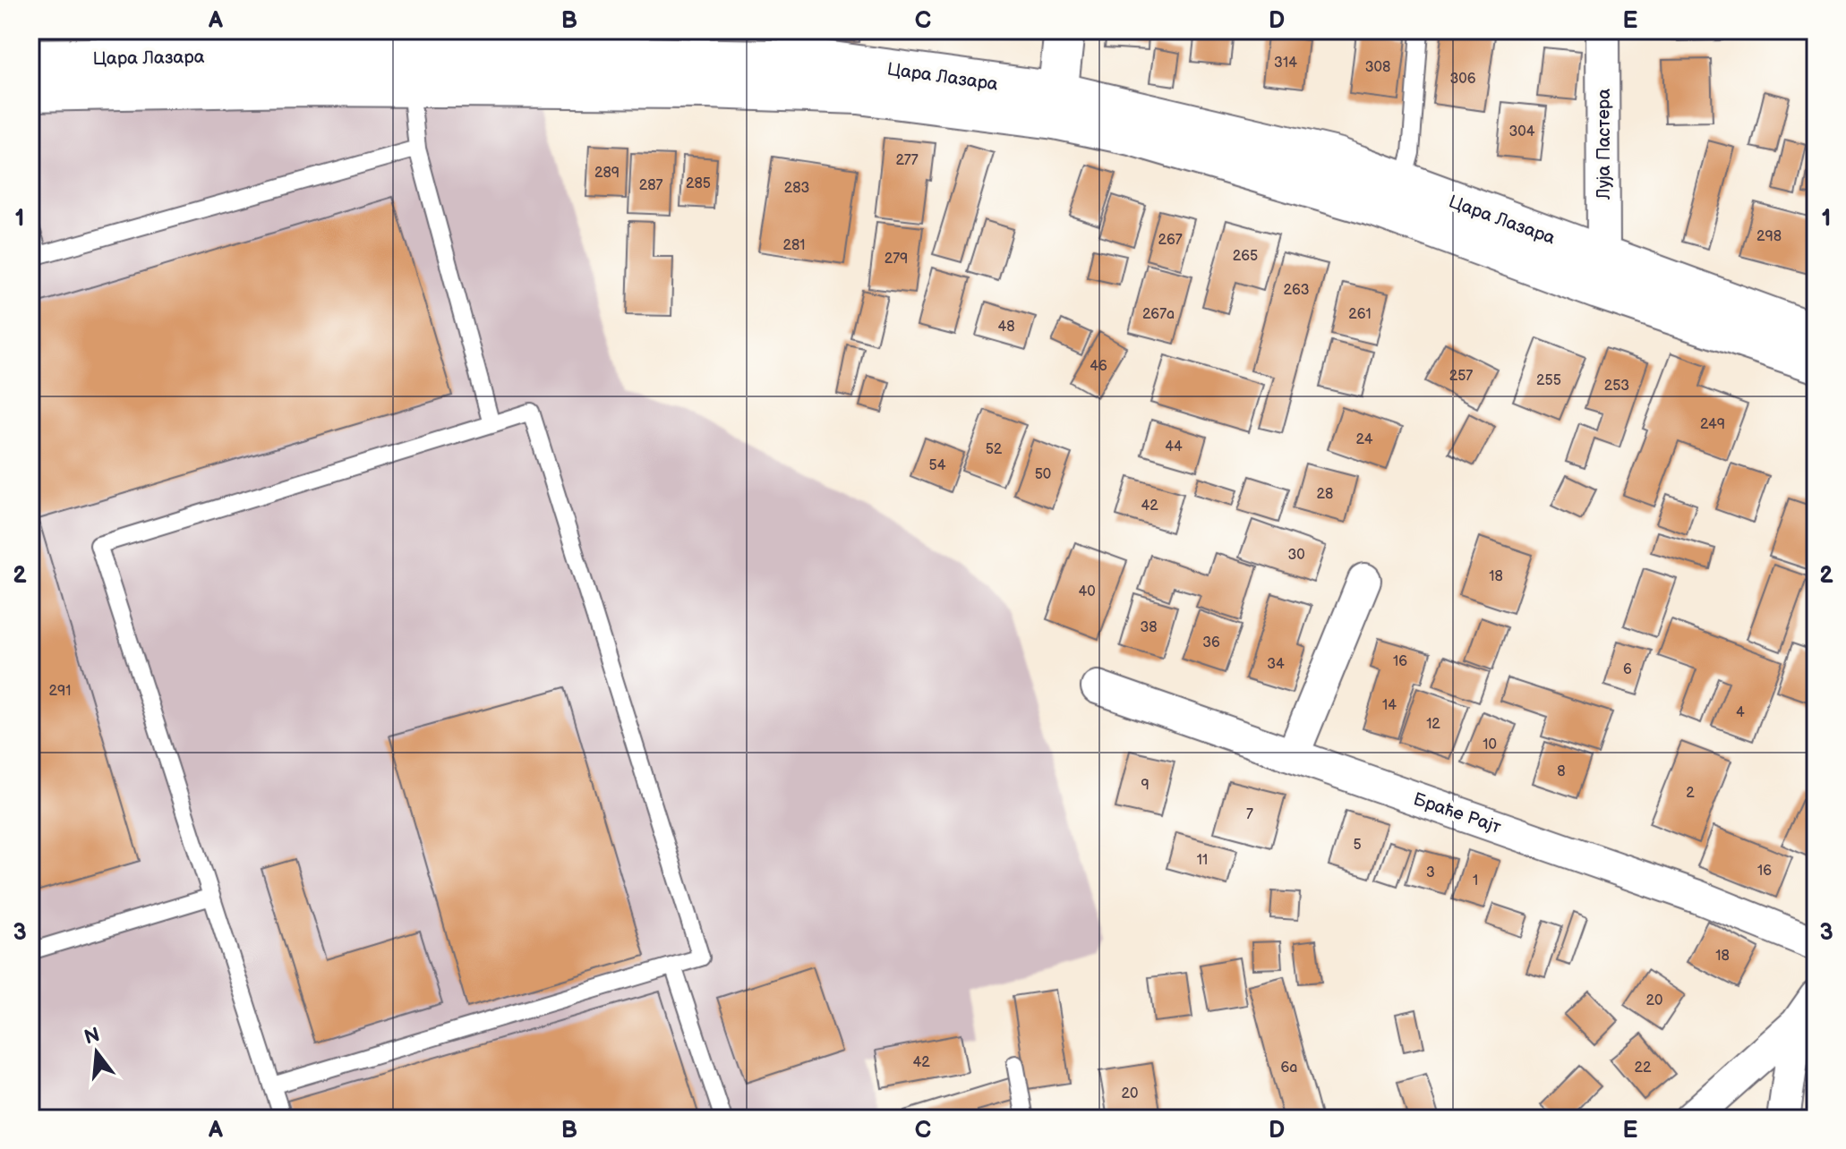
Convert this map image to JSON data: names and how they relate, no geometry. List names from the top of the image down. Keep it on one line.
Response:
{"streets":{"main road":["Цара Лазара"],"street":["Луја Пастера","Браће Рајт"]},"crossings":[["Цара Лазара","Луја Пастера"]],"house_numbers":["314","308","306","304","277","289","285","287","283","298","267","281","265","279","263","267a","261","48","46","257","255","253","249","24","44","52","54","50","28","42","30","18","40","38","36","16","34","6","291","14","4","12","10","8","9","2","7","5","11","16","3","1","18","20","42","6a","22","20"],"north":"top","grid":{"columns":["A","B","C","D","E"],"rows":["1","2","3"]}}
